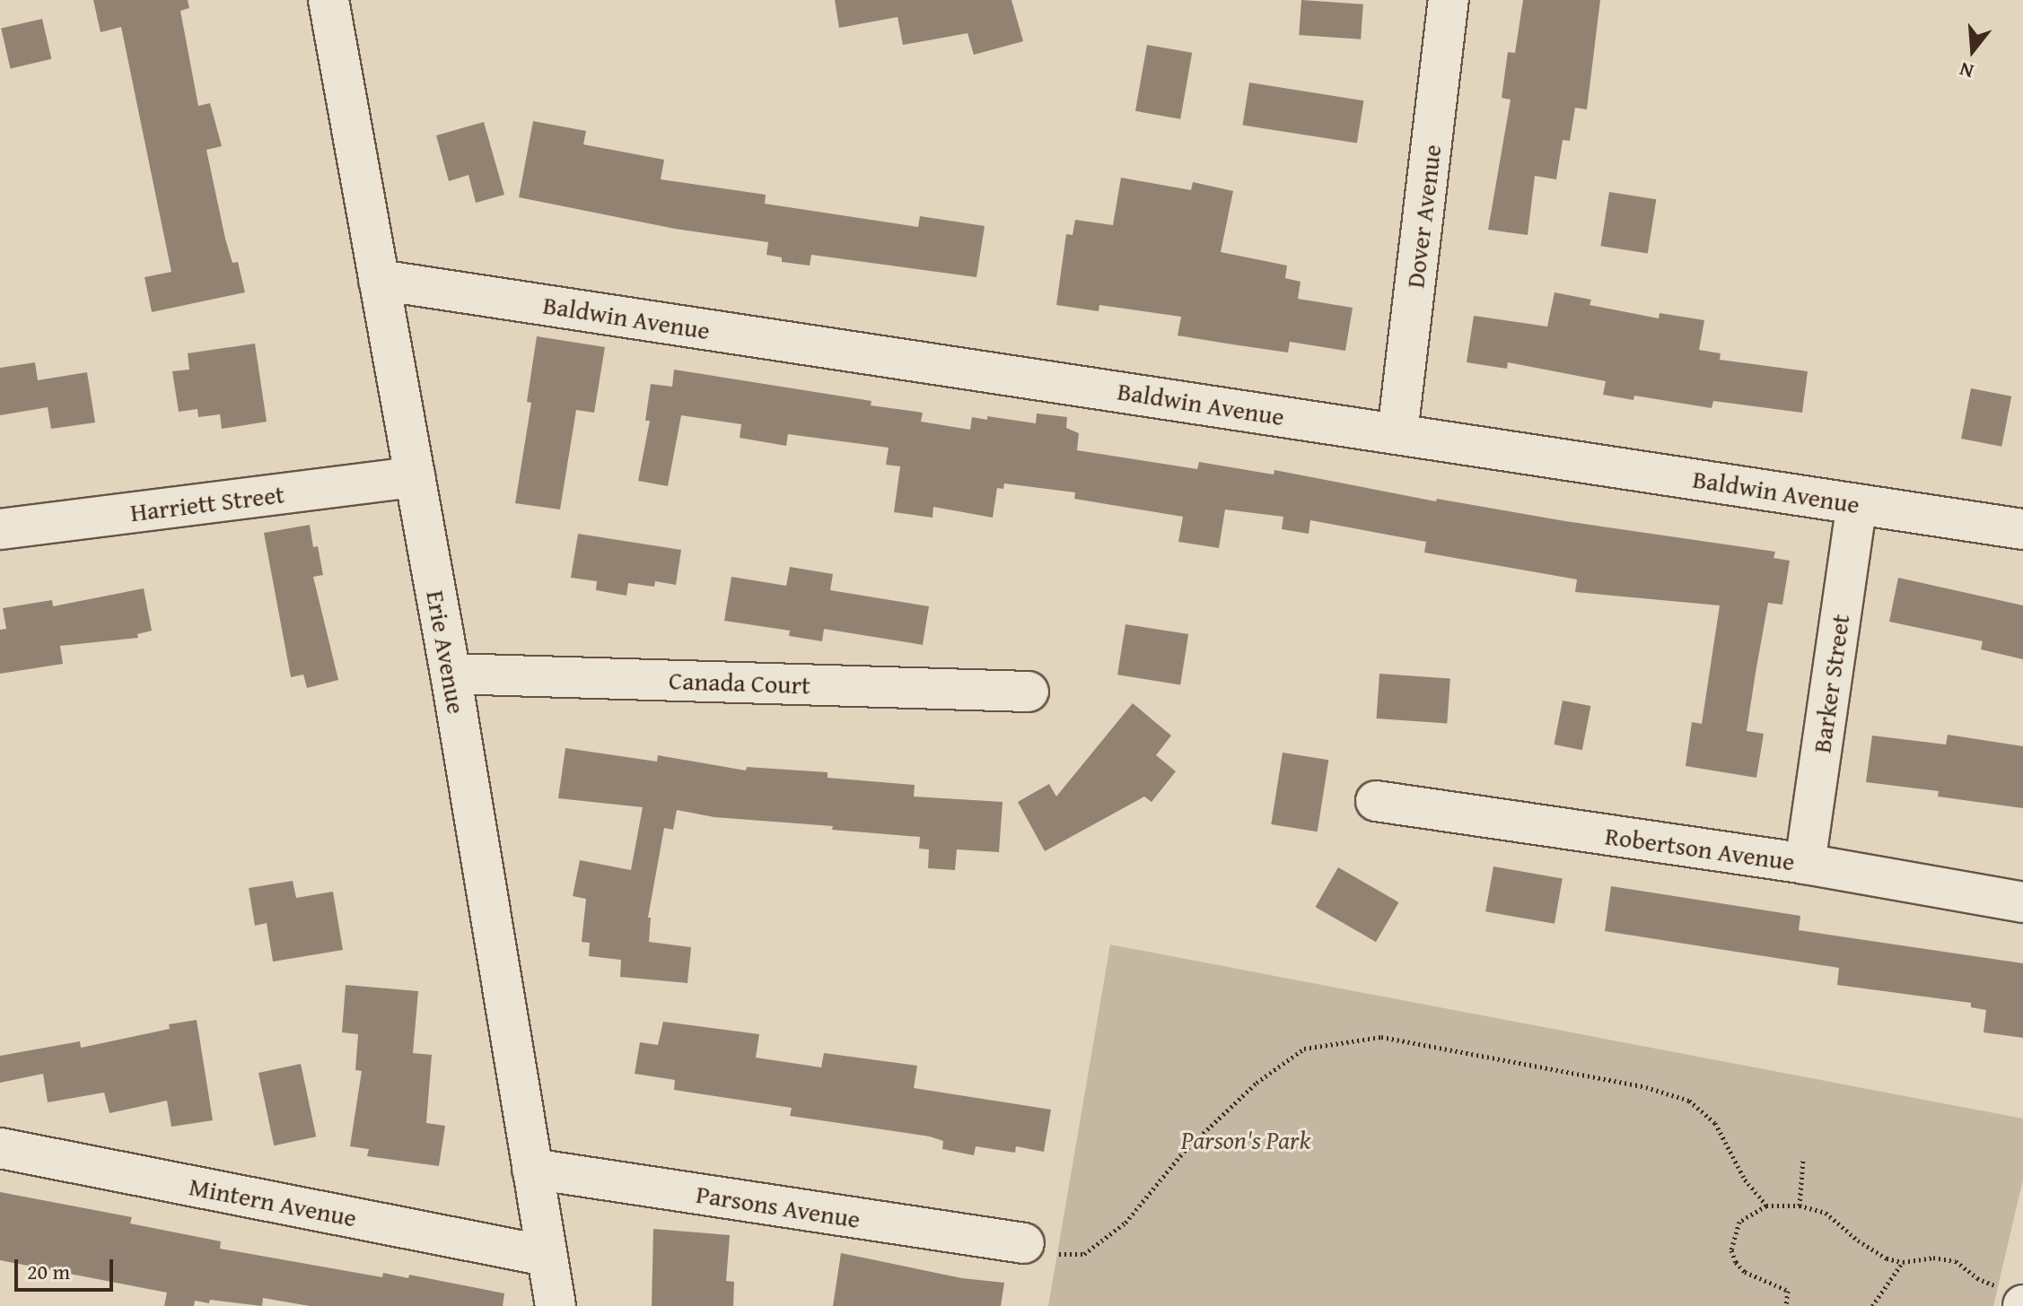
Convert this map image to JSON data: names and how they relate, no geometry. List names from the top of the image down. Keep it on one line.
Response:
{"streets":{"street":["Dover Avenue","Baldwin Avenue","Harriett Street","Erie Avenue","Canada Court","Barker Street","Robertson Avenue","Mintern Avenue","Parsons Avenue"]},"crossings":[["Dover Avenue","Baldwin Avenue"],["Baldwin Avenue","Erie Avenue"],["Baldwin Avenue","Barker Street"],["Harriett Street","Erie Avenue"],["Erie Avenue","Canada Court"],["Erie Avenue","Mintern Avenue"],["Erie Avenue","Parsons Avenue"],["Barker Street","Robertson Avenue"]],"parks":["Parson's Park"],"scale_bar":"20 m","north":"bottom"}
